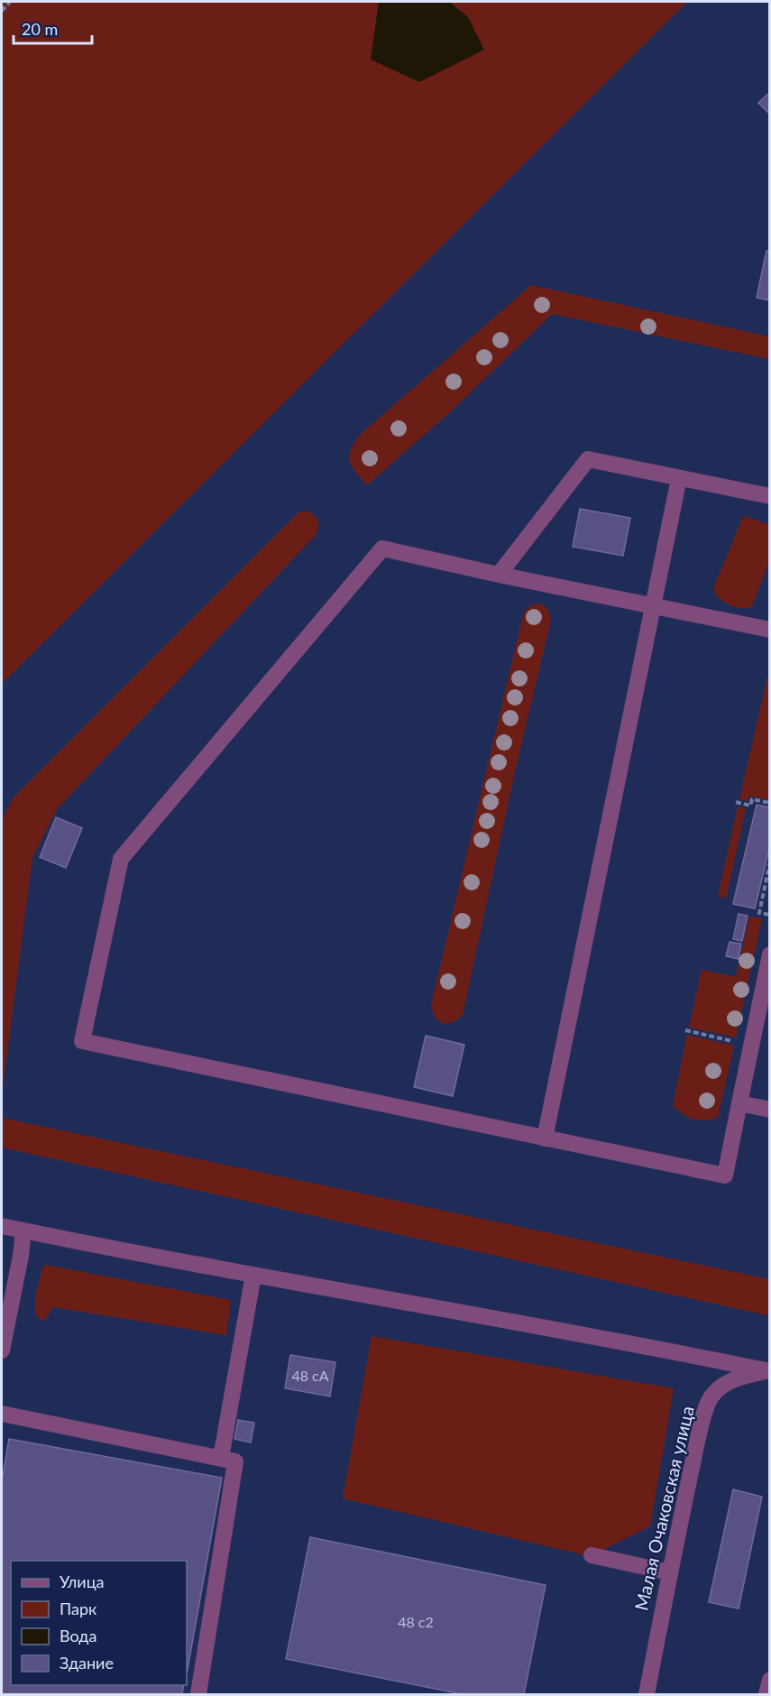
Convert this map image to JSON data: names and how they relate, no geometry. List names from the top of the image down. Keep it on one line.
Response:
{"streets":{"street":["Малая Очаковская улица"]},"house_numbers":["48 сА","48 с2"],"legend":["Улица","Парк","Вода","Здание"],"scale_bar":"20 m"}
